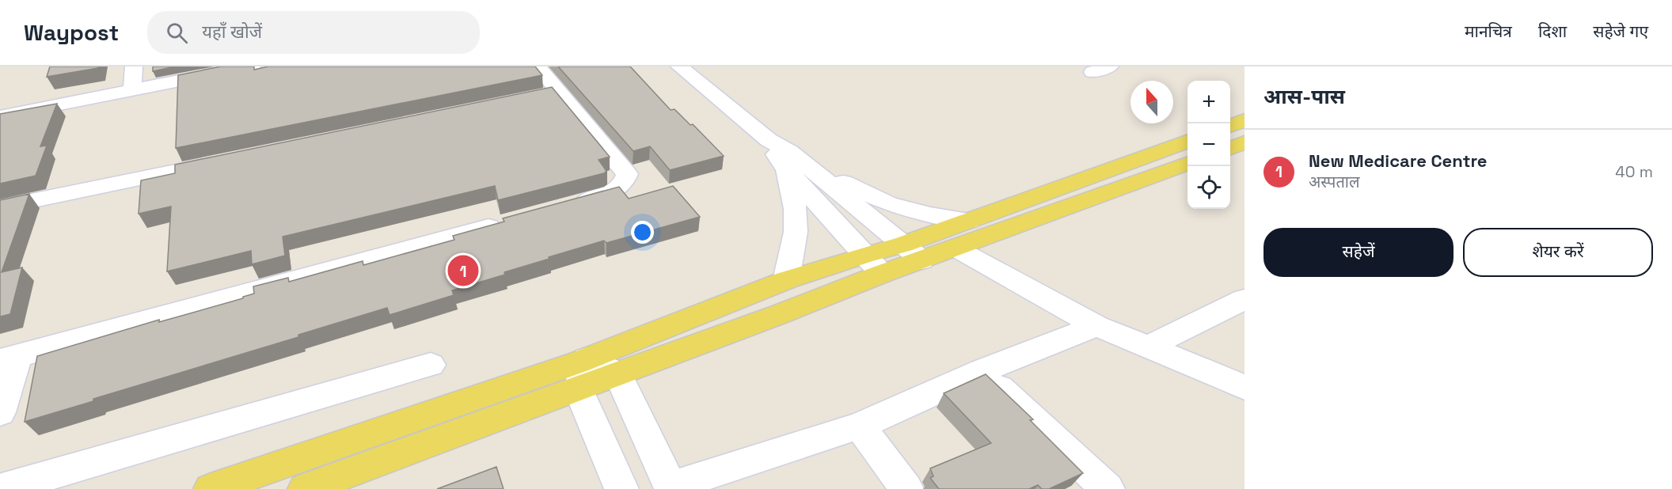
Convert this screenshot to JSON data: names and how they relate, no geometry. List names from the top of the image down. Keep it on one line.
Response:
{"north":"top","page":{"header":"Waypost","search":"यहाँ खोजें","nav":["मानचित्र","दिशा","सहेजे गए"],"heading":"आस-पास","map_buttons":["+","−"],"list":[{"mark":"1","name":"New Medicare Centre","note":"अस्पताल","value":"40 m"}],"buttons":["सहेजें","शेयर करें"],"pins":"1"}}
